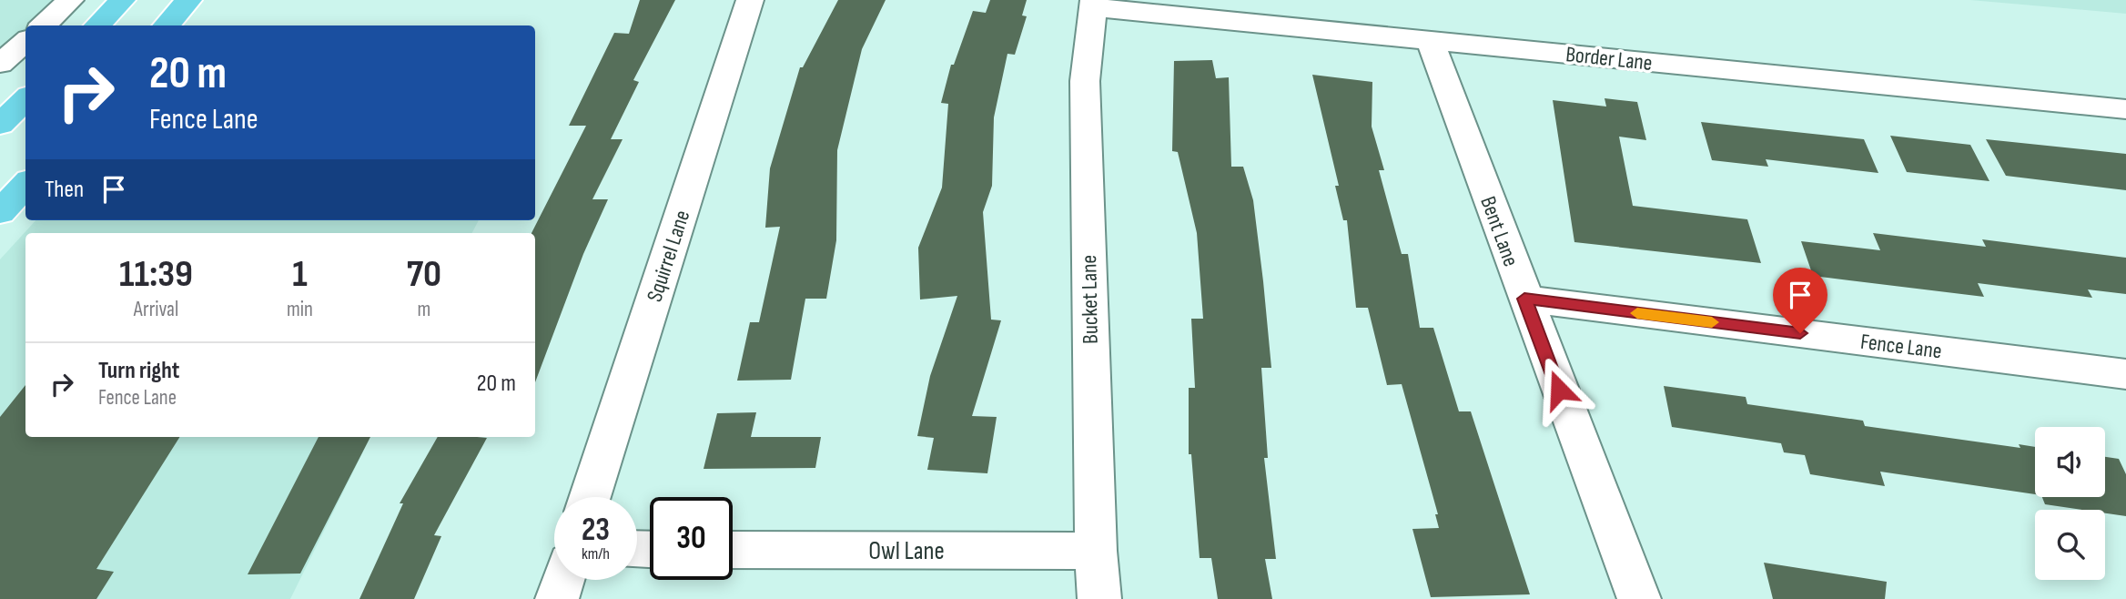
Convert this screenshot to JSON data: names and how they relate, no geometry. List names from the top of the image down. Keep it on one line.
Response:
{"streets":{"street":["Border Lane","Bent Lane","Squirrel Lane","Bucket Lane","Fence Lane","Owl Lane"]},"crossings":[["Border Lane","Bent Lane"],["Border Lane","Bucket Lane"],["Bent Lane","Fence Lane"],["Bucket Lane","Owl Lane"]],"page":{"turn":["20 m","Fence Lane"],"then":"Then","eta":["11:39","Arrival","1","min","70","m"],"list":[{"name":"Turn right","note":"Fence Lane","value":"20 m"}],"speed":"23 km/h","limit":"30"}}
